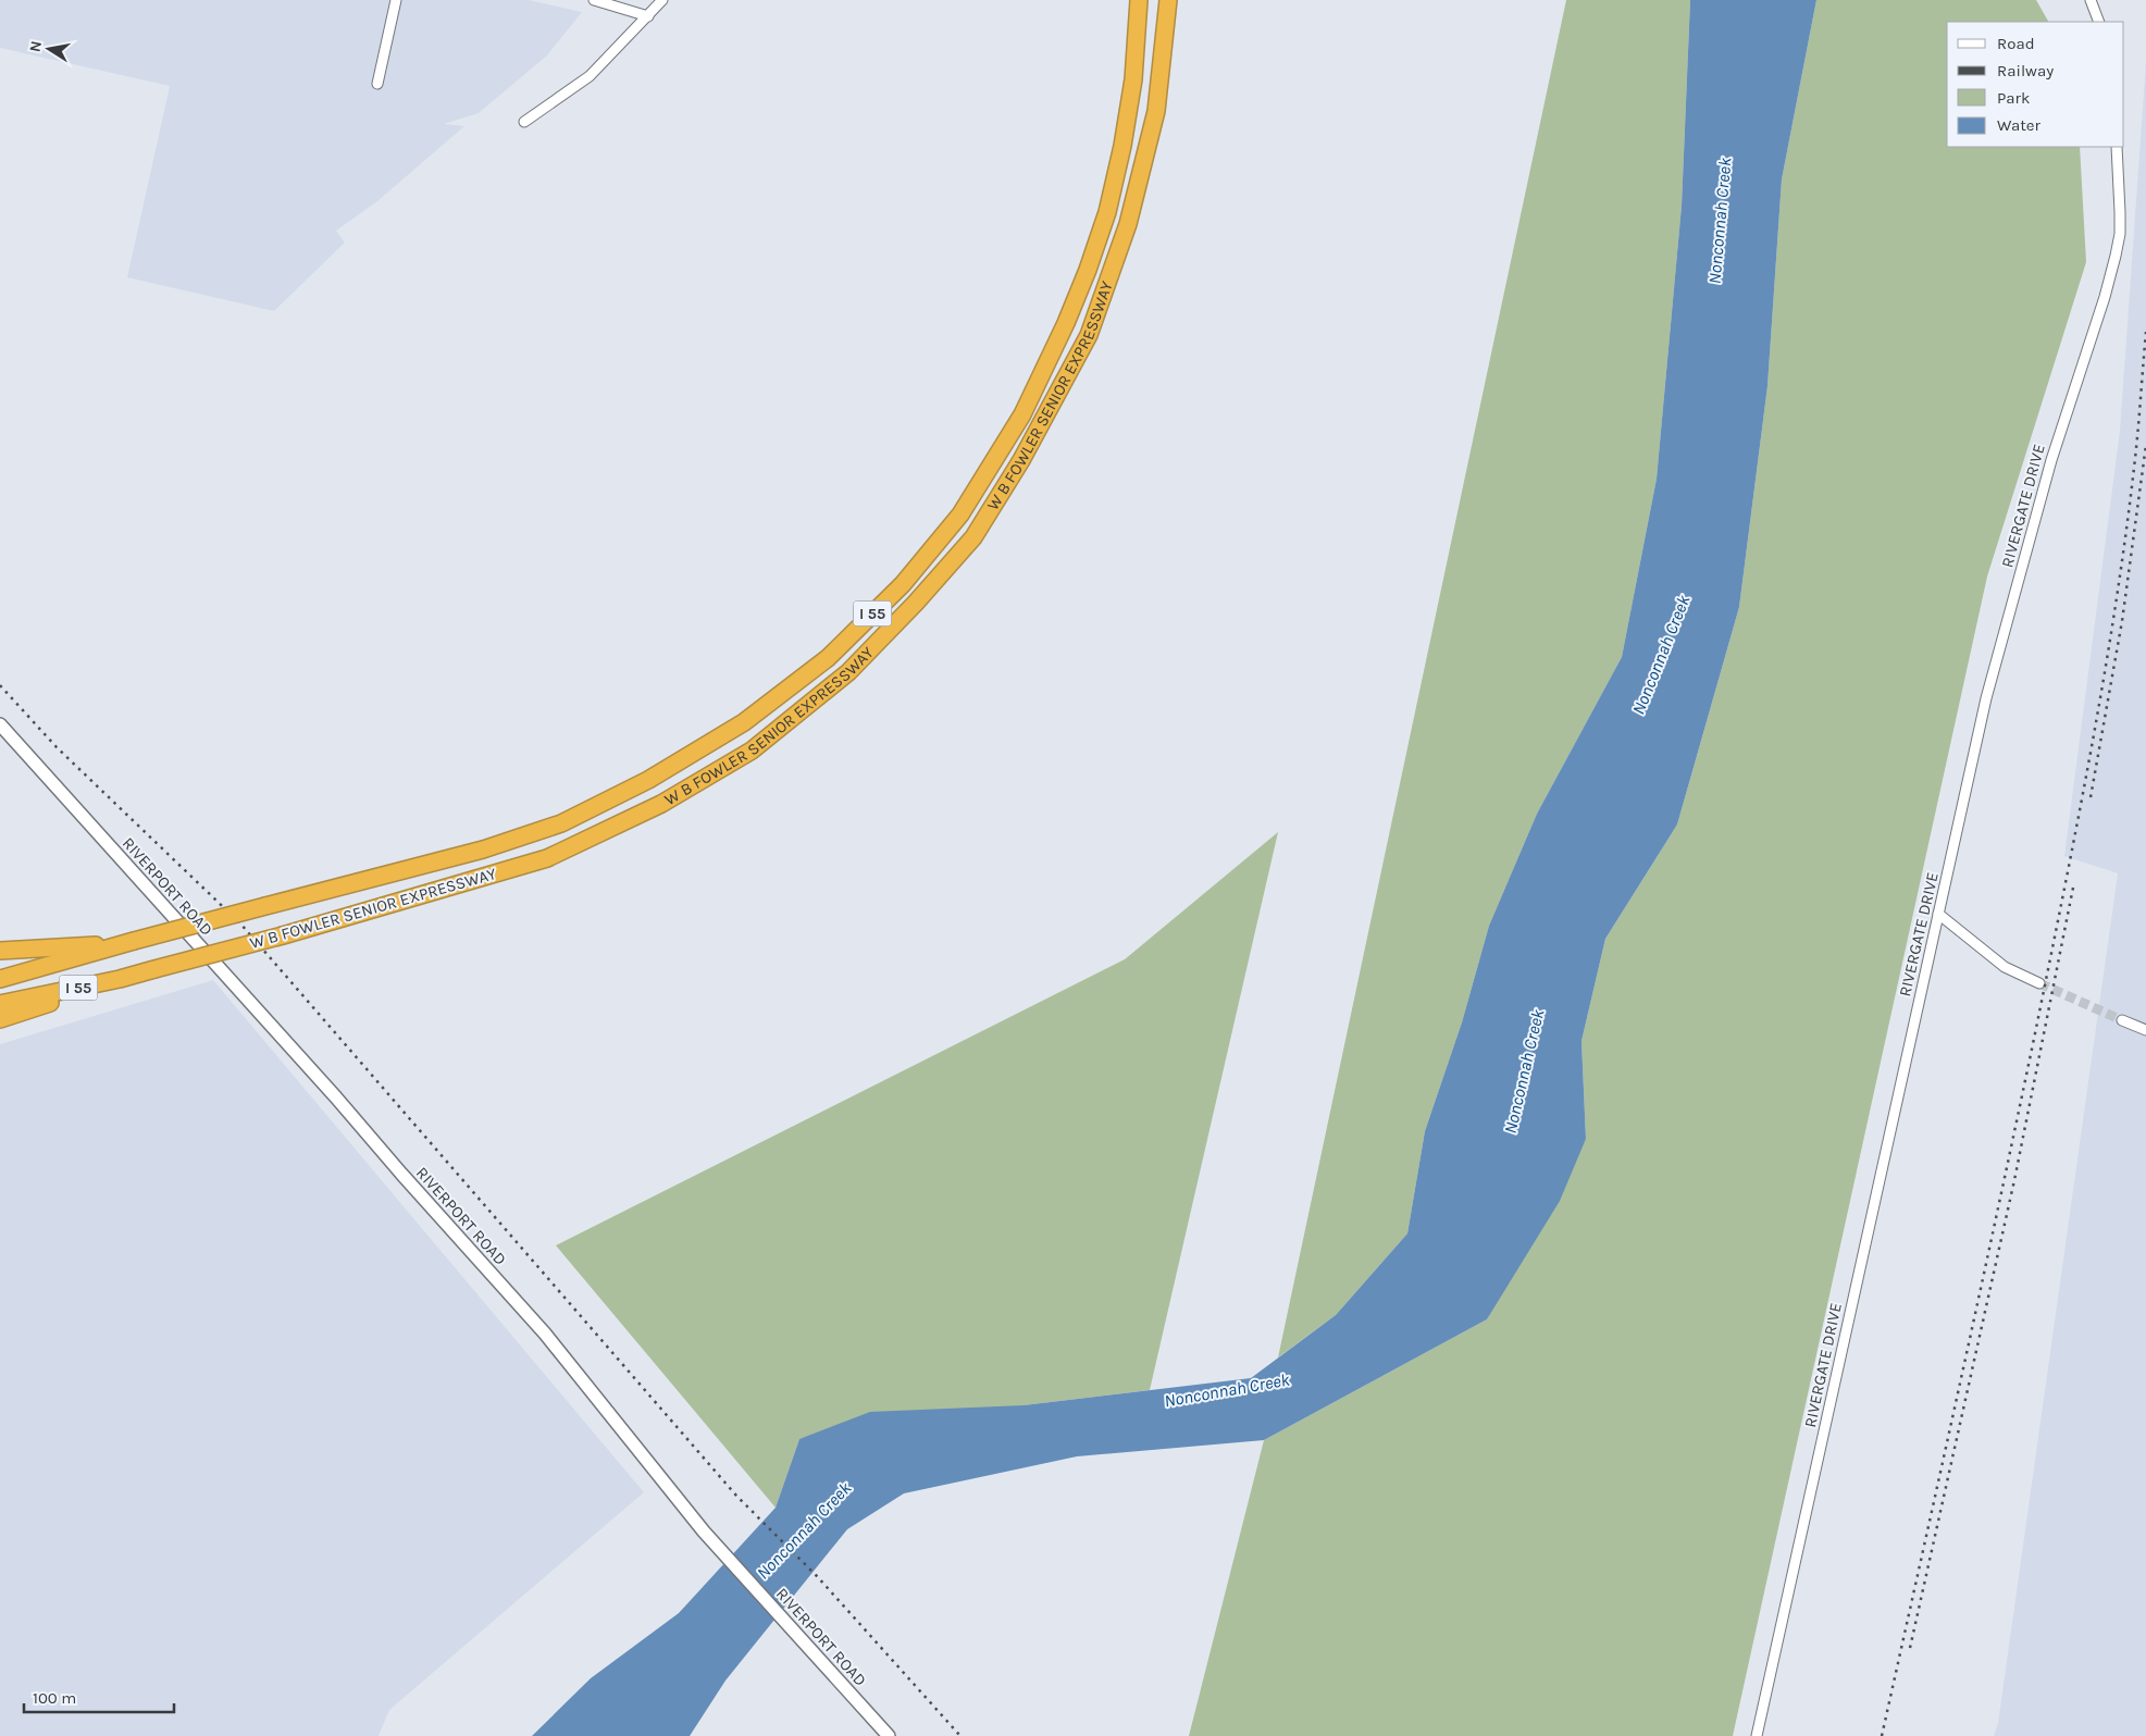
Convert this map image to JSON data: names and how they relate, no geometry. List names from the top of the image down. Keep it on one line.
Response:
{"streets":{"highway":["W B FOWLER SENIOR EXPRESSWAY","I 55"],"main road":["RIVERPORT ROAD"],"street":["RIVERGATE DRIVE"]},"water":["Nonconnah Creek"],"legend":["Road","Railway","Park","Water"],"scale_bar":"100 m","north":"left"}
